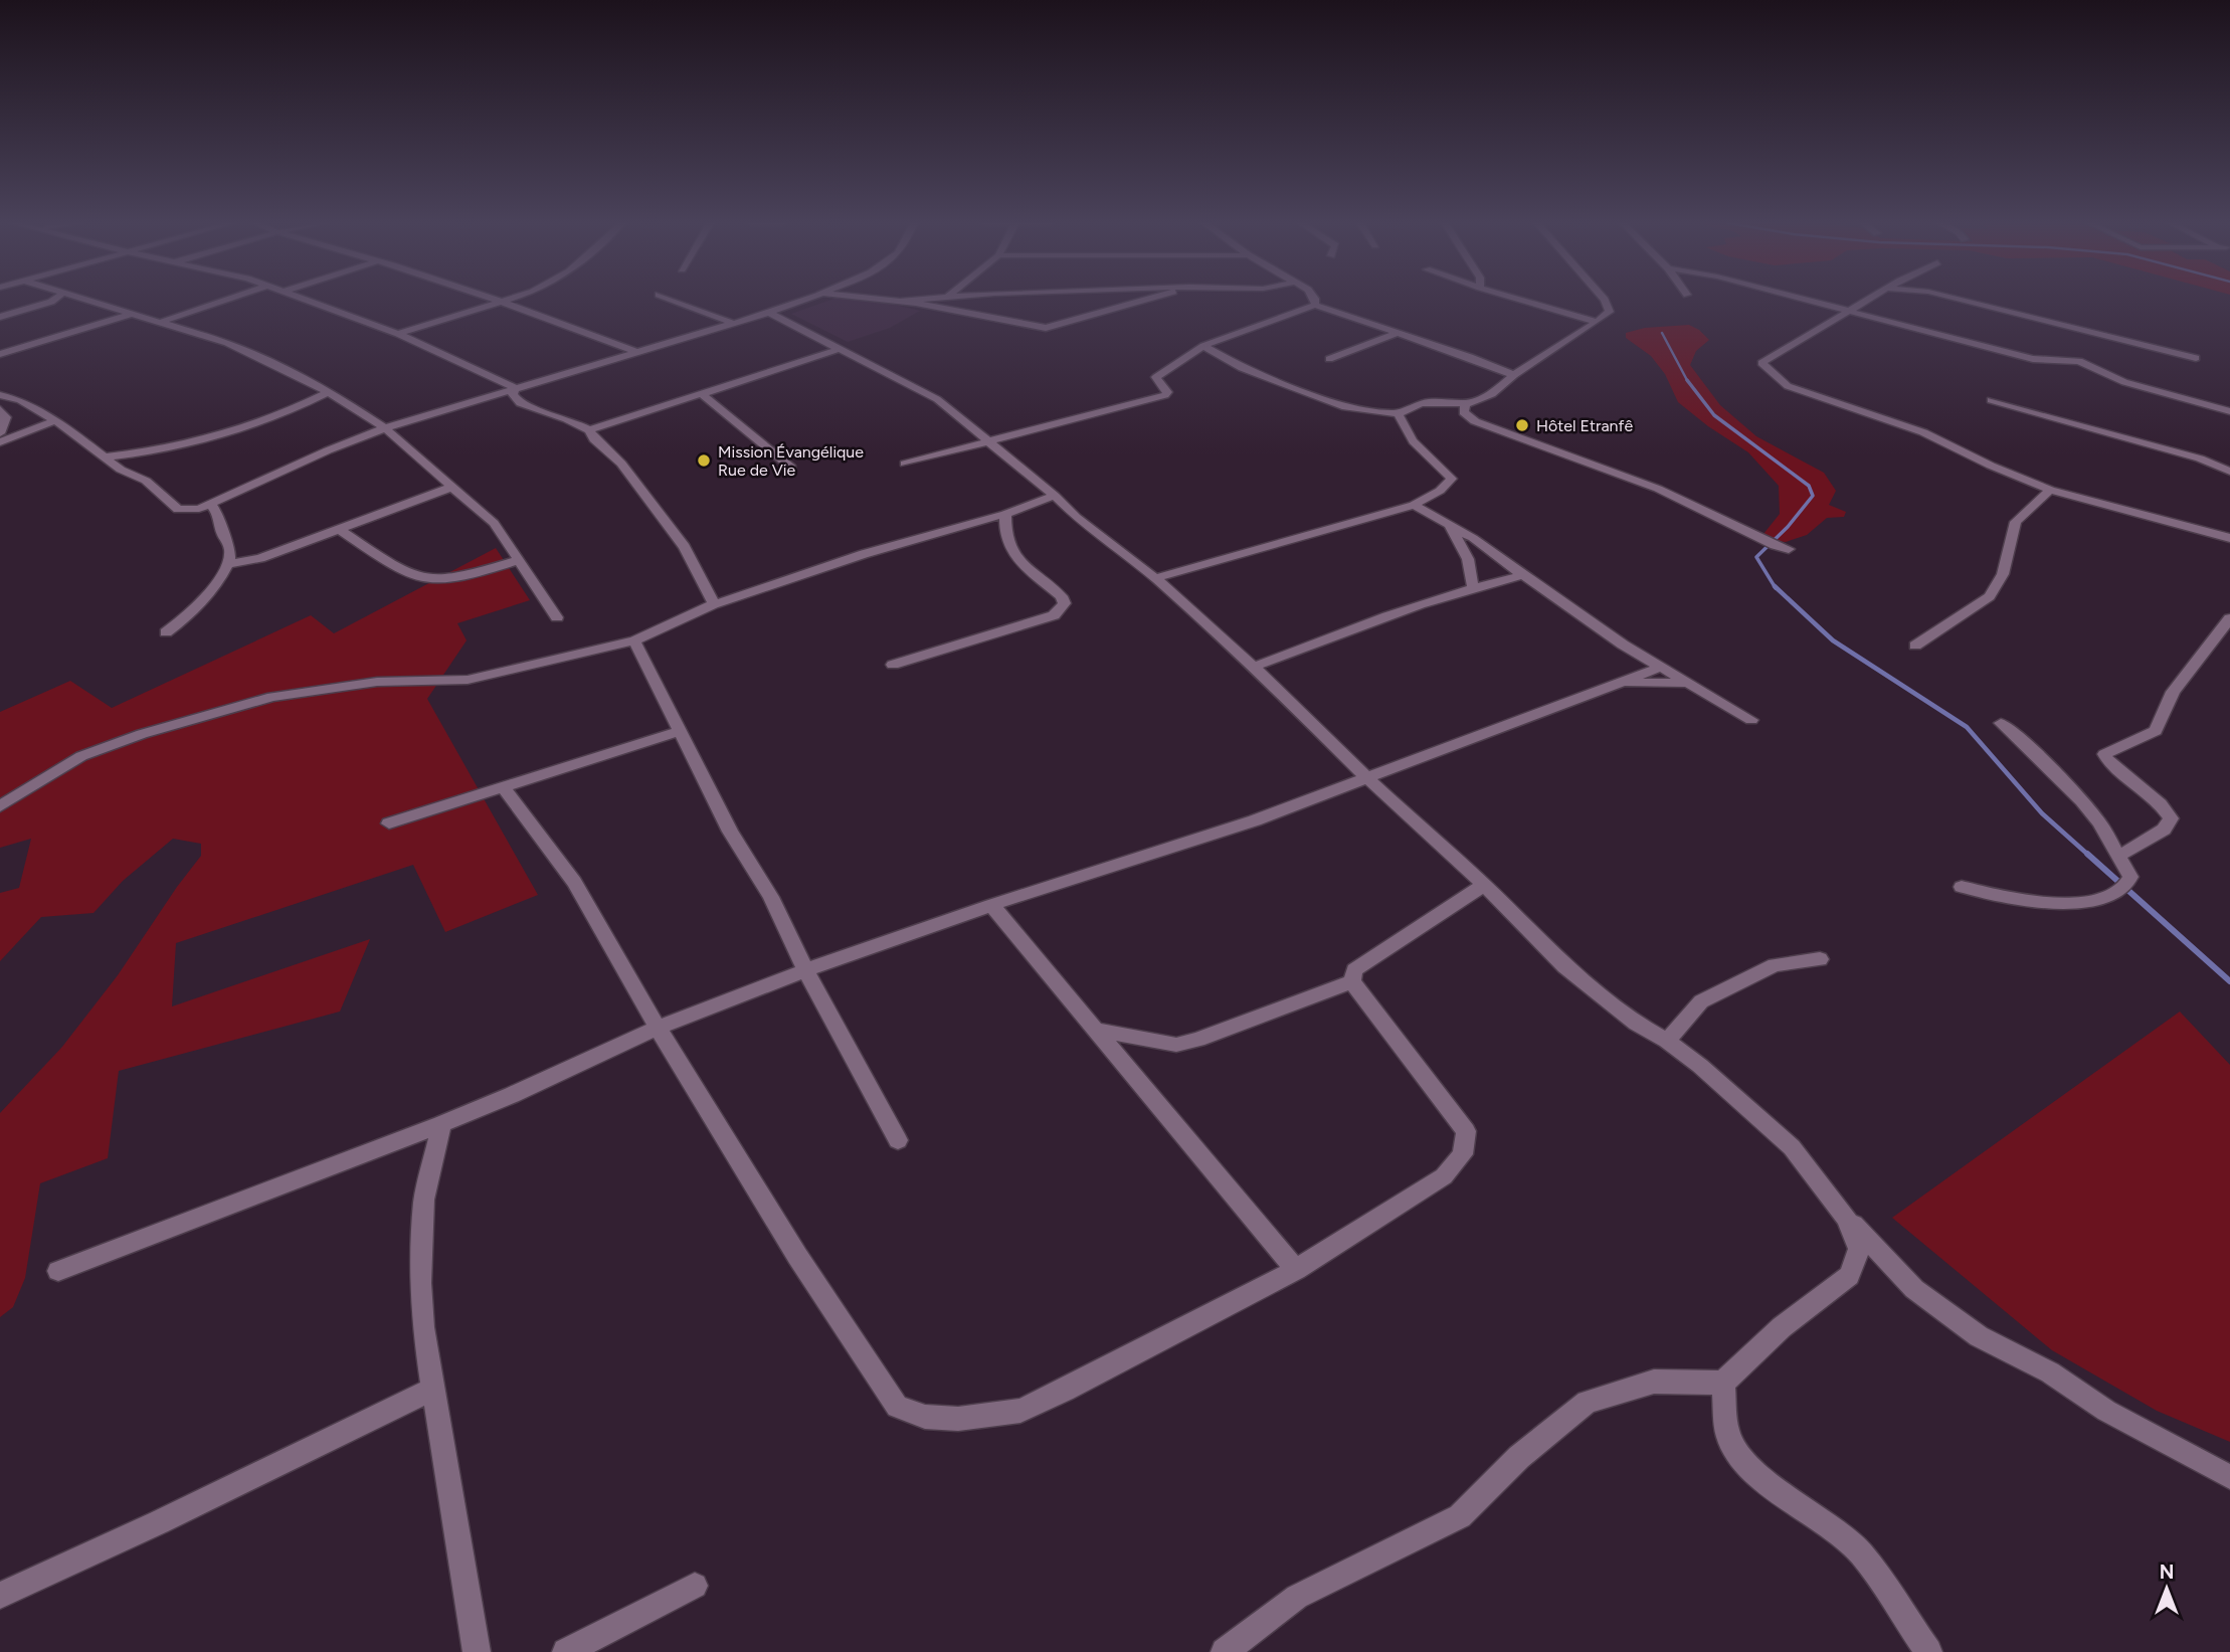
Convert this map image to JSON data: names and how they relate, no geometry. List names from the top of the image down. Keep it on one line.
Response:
{"places":["Hôtel Etranfê","Mission Évangélique Rue de Vie"],"north":"top"}
